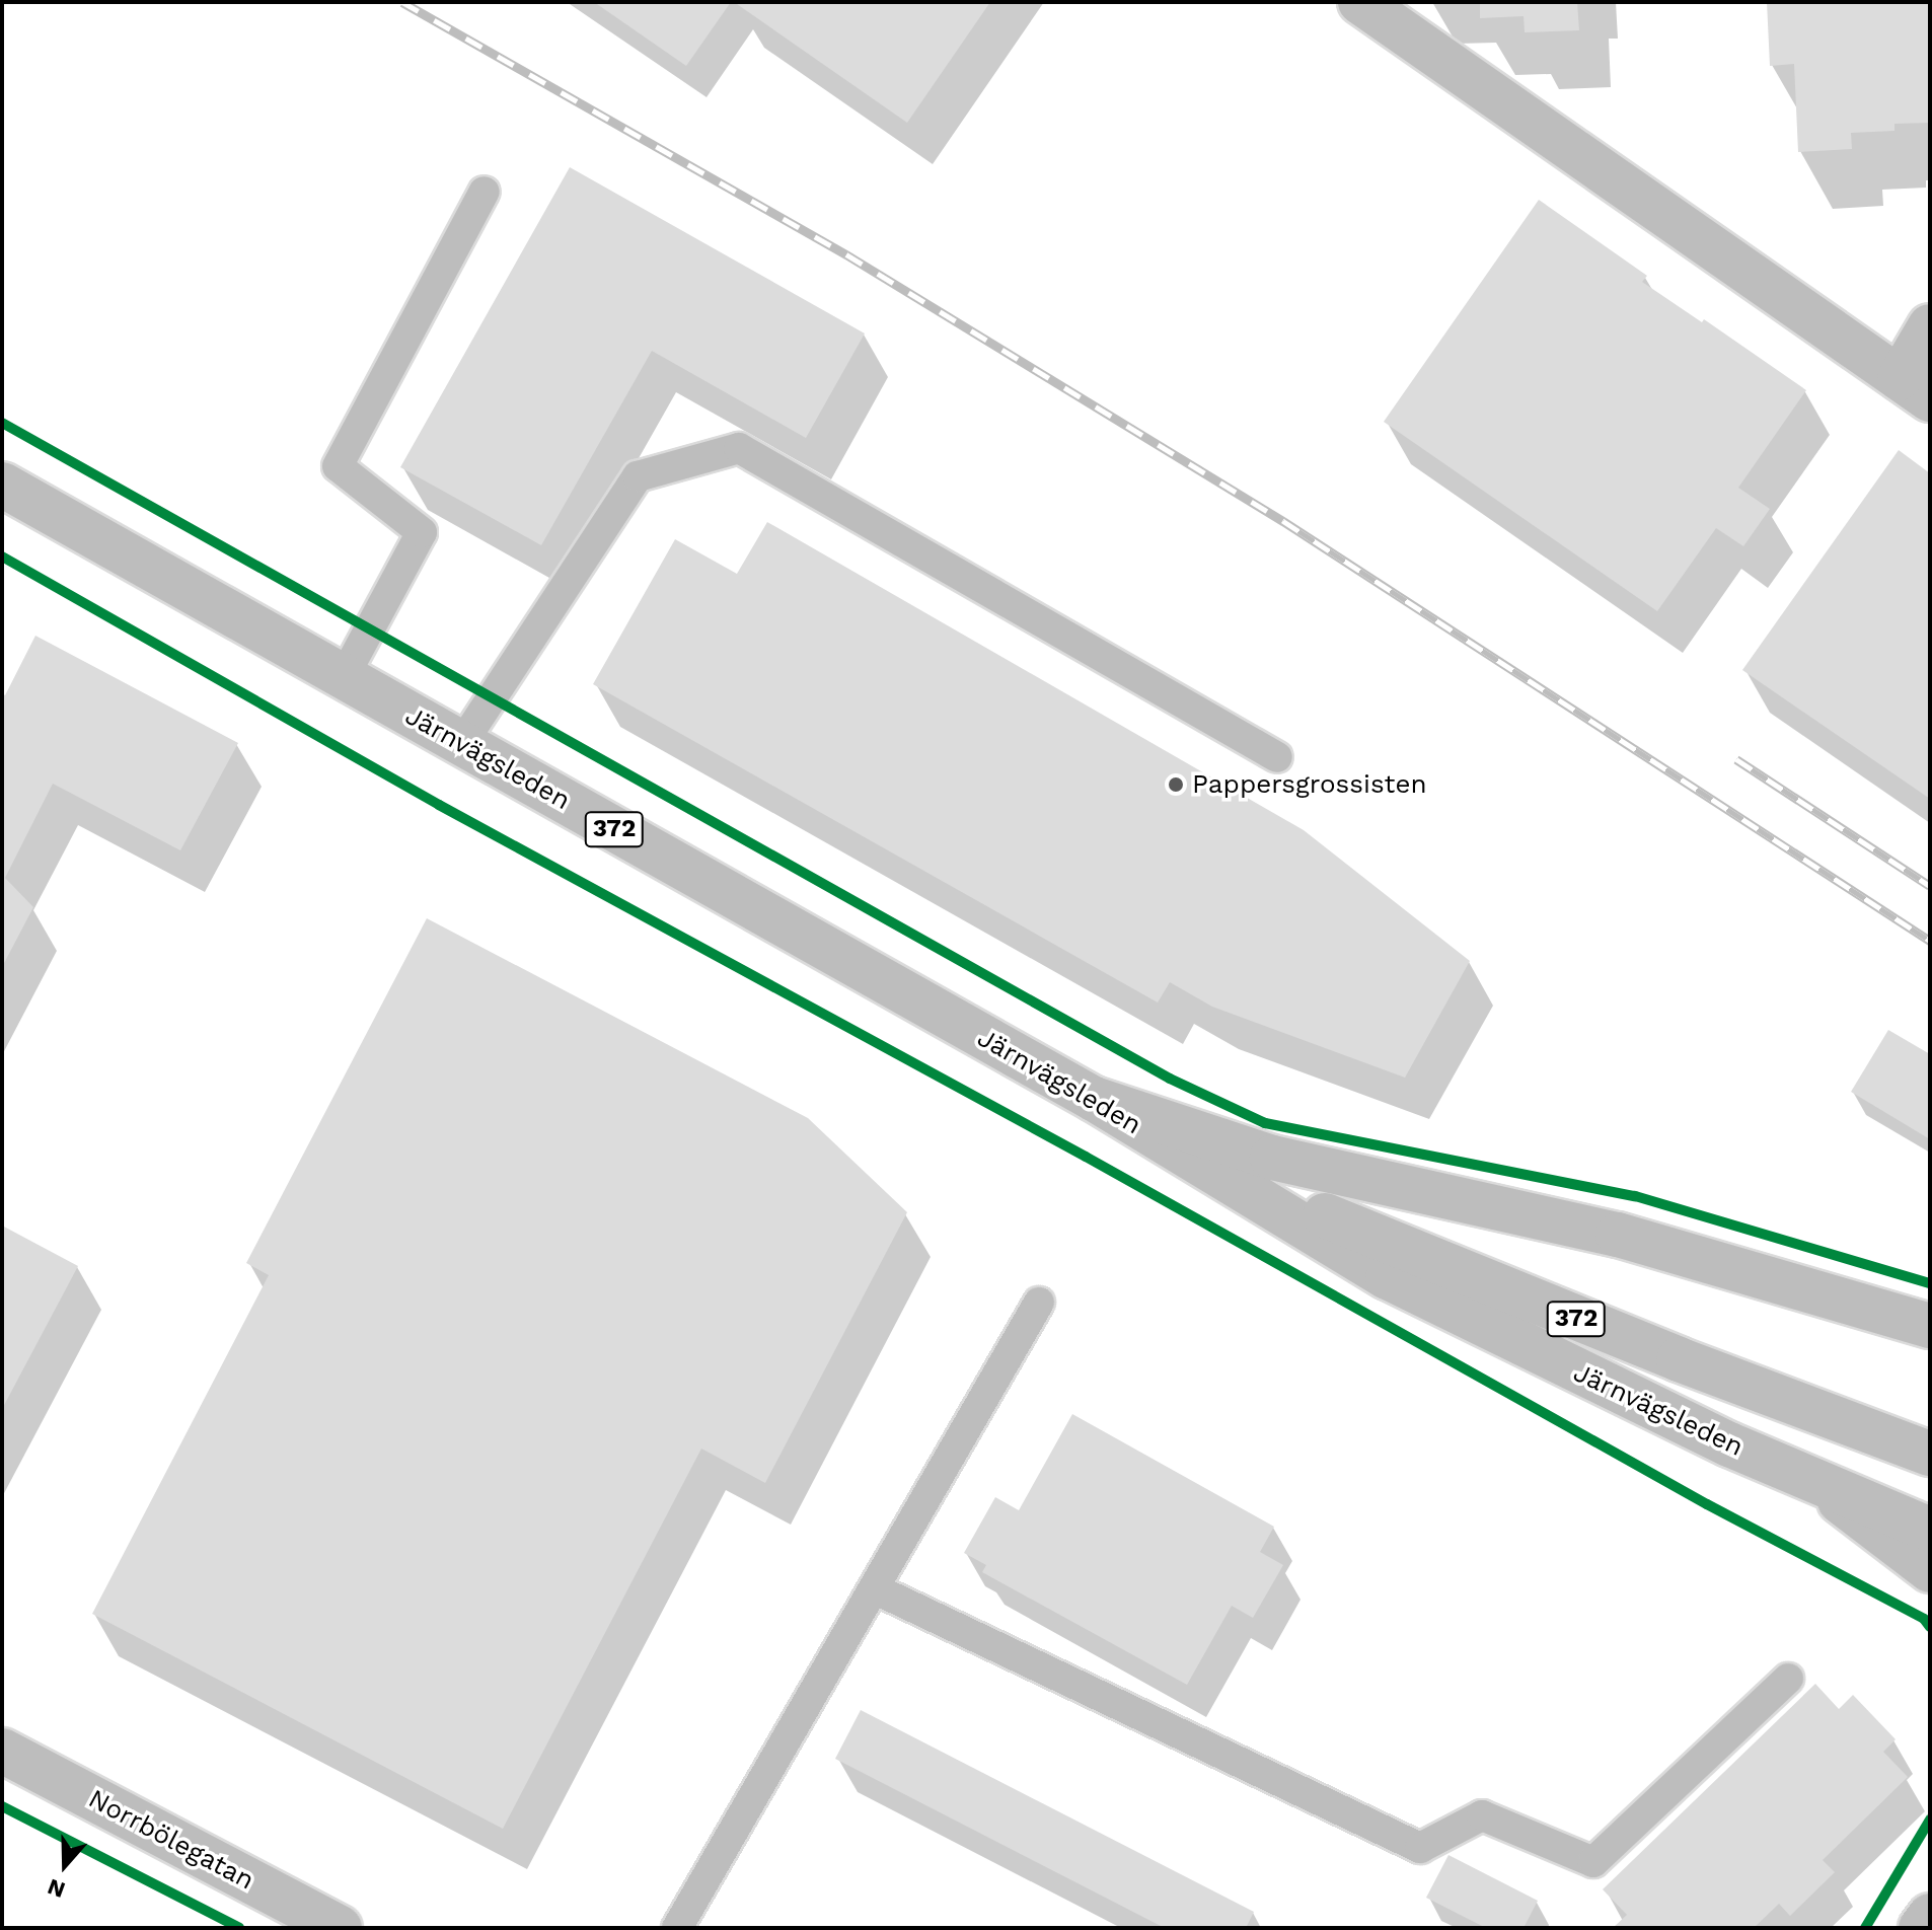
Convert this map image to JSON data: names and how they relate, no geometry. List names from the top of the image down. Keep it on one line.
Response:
{"streets":{"main road":["Järnvägsleden","372","Norrbölegatan"]},"places":["Pappersgrossisten"],"north":"bottom"}
